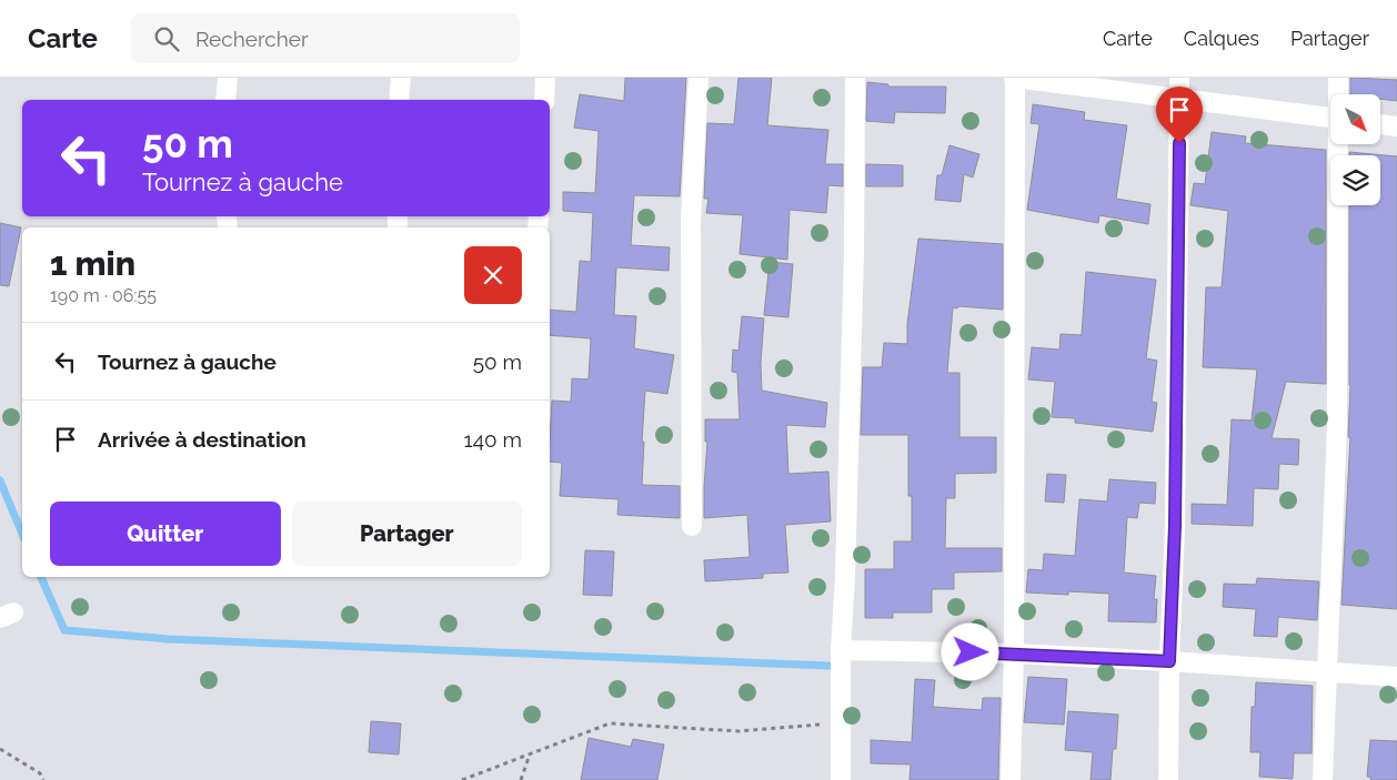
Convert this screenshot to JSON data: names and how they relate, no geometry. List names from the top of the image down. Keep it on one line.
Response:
{"north":"bottom right","page":{"header":"Carte","search":"Rechercher","nav":["Carte","Calques","Partager"],"turn":["50 m","Tournez à gauche"],"heading":["1 min","190 m · 06:55"],"list":[{"name":"Tournez à gauche","value":"50 m"},{"name":"Arrivée à destination","value":"140 m"}],"buttons":["Quitter","Partager"]}}
